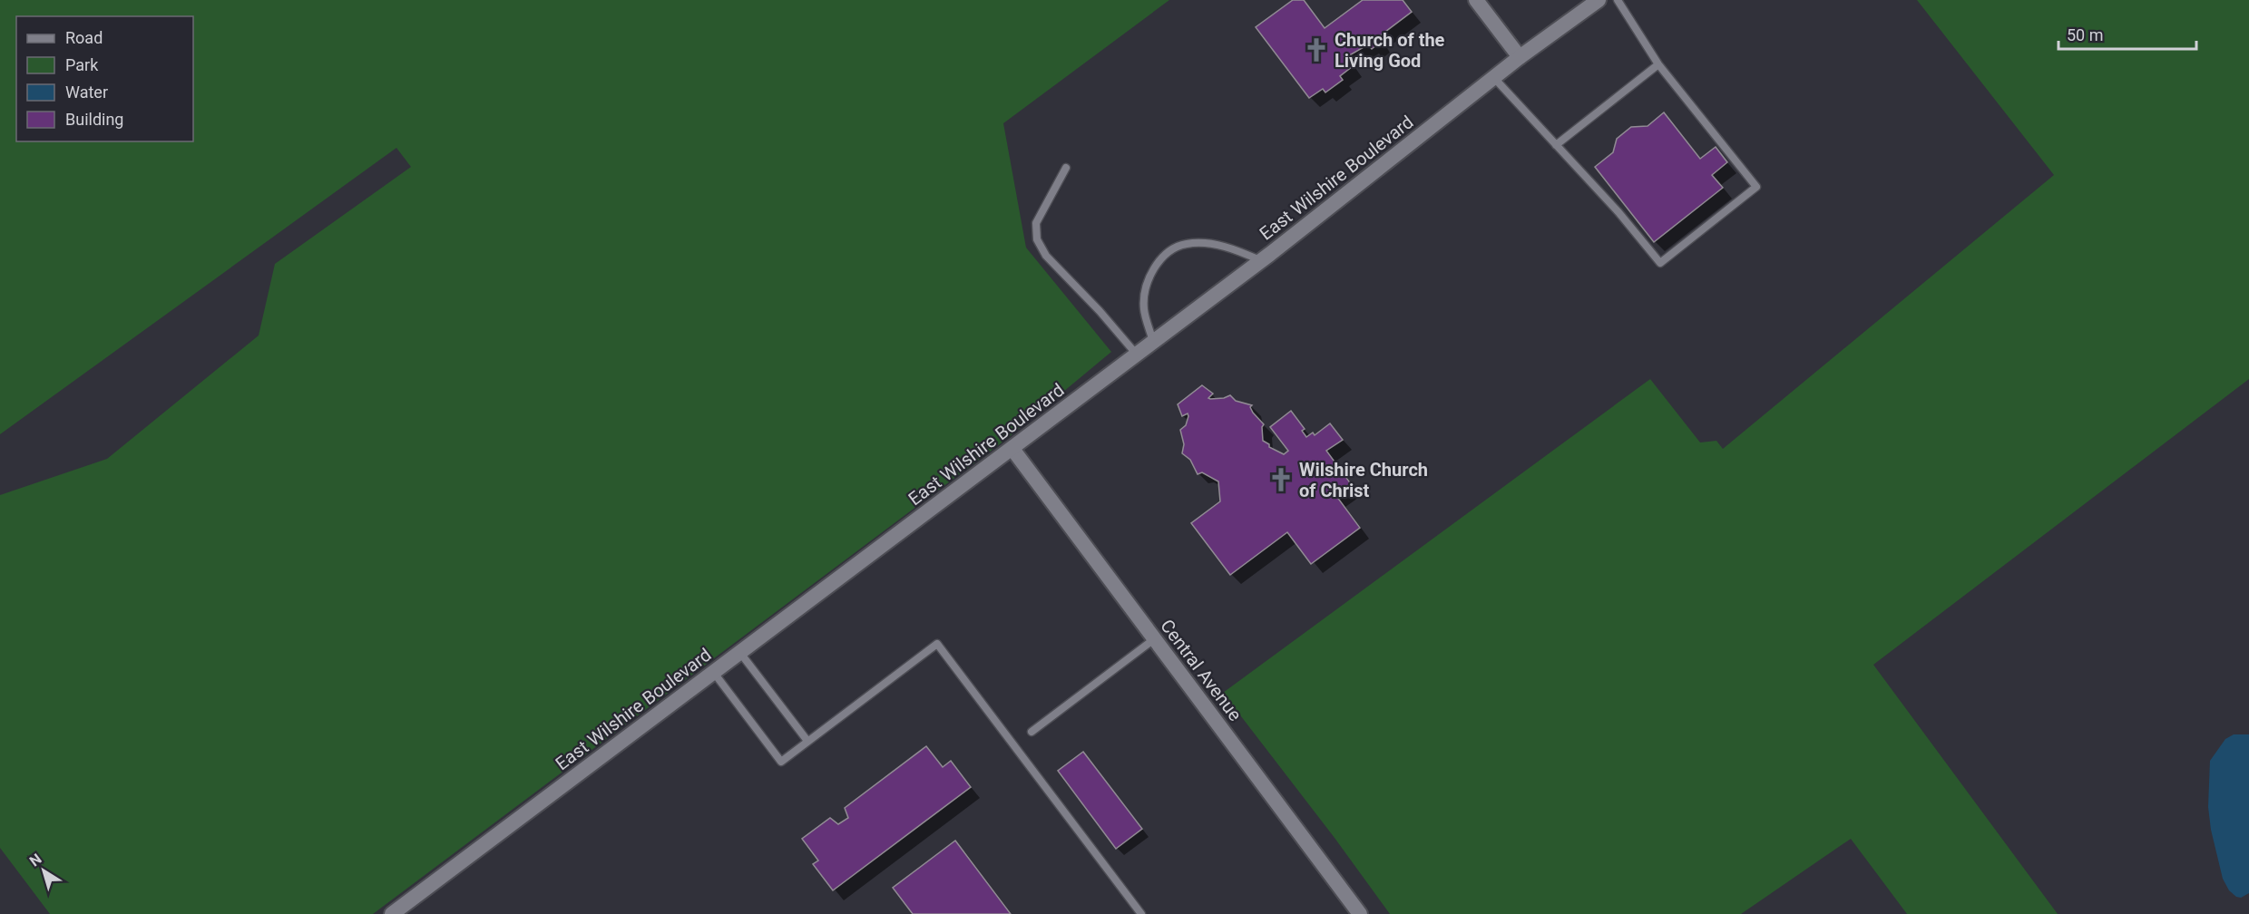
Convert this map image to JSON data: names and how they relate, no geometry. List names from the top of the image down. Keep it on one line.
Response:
{"streets":{"street":["East Wilshire Boulevard","Central Avenue"]},"crossings":[["East Wilshire Boulevard","Central Avenue"]],"places":{"church":["Church of the Living God","Wilshire Church of Christ"]},"legend":["Road","Park","Water","Building"],"scale_bar":"50 m","north":"top left"}
